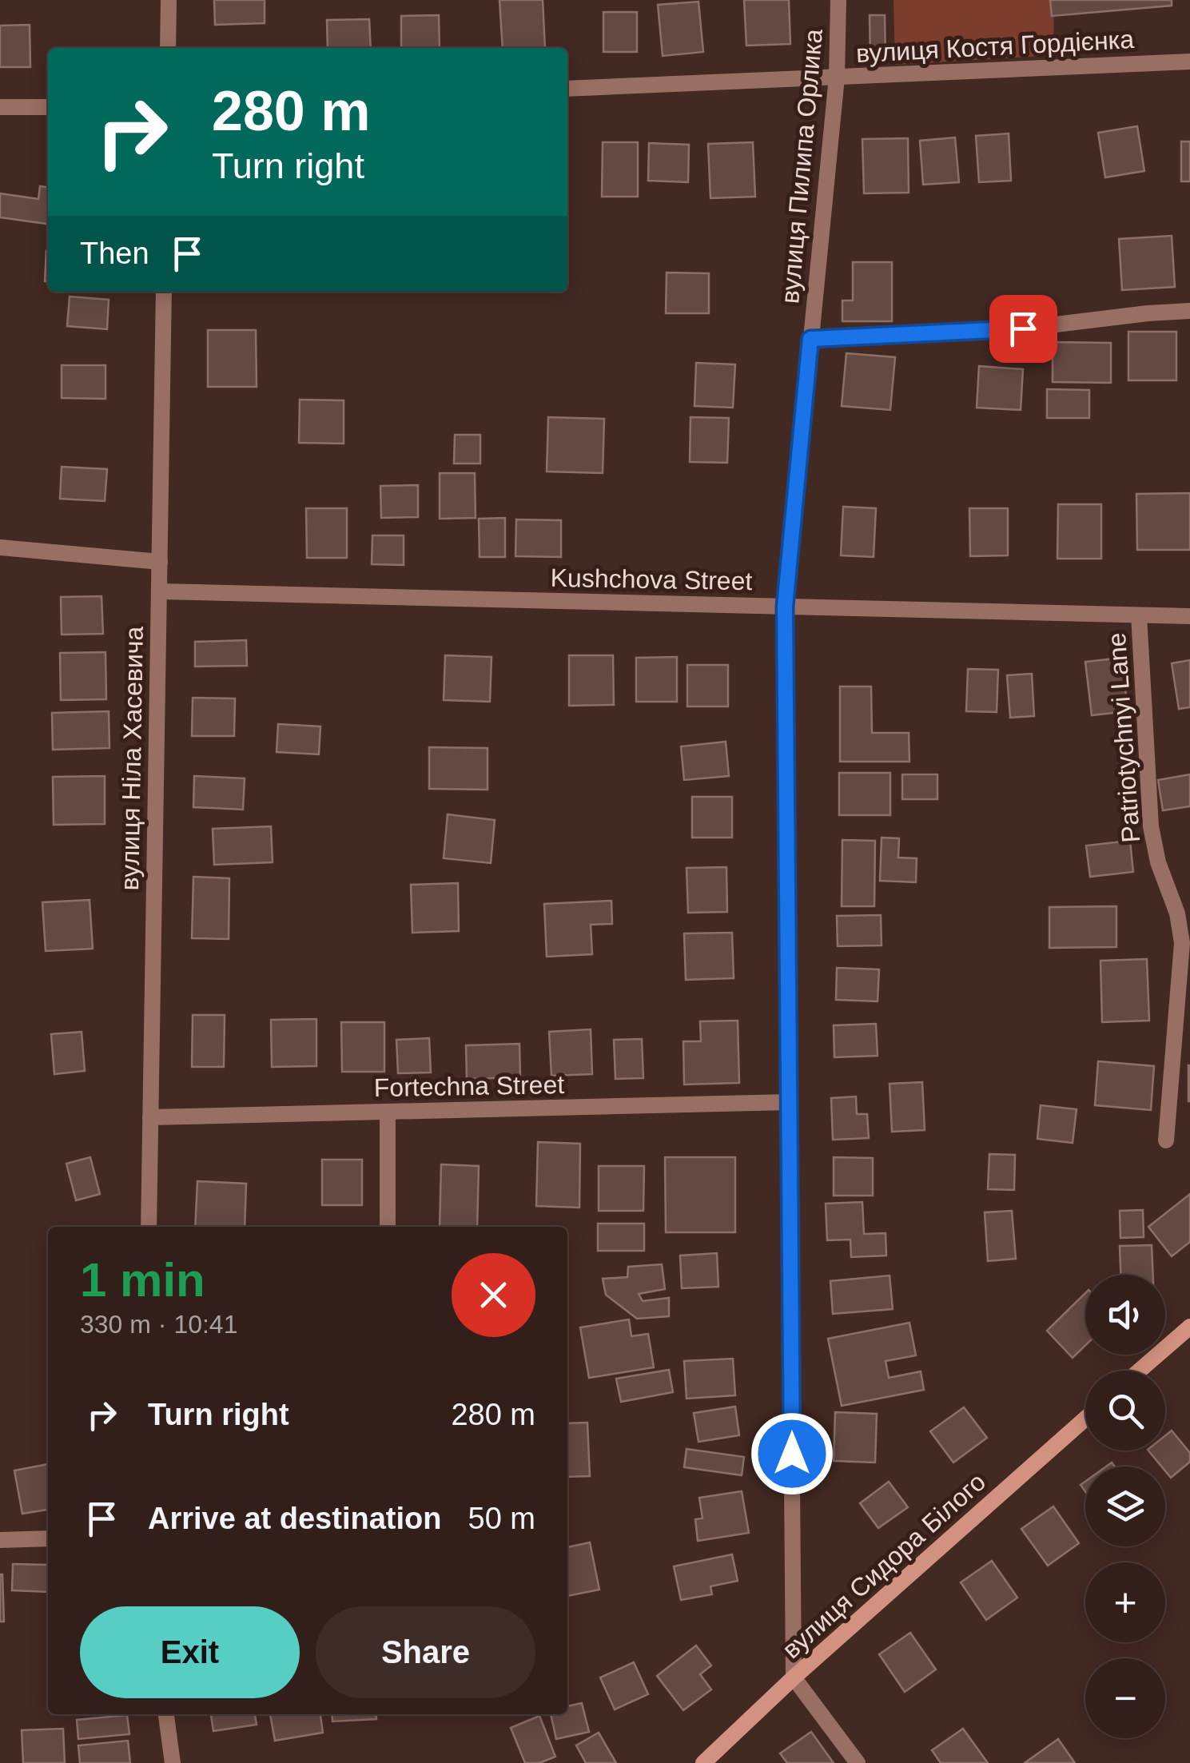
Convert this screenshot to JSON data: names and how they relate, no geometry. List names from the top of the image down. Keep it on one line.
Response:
{"streets":{"street":["вулиця Костя Гордієнка","вулиця Пилипа Орлика","Kushchova Street","Patriotychnyi Lane","вулиця Ніла Хасевича","Fortechna Street","вулиця Сидора Білого"]},"crossings":[["вулиця Костя Гордієнка","вулиця Пилипа Орлика"],["вулиця Пилипа Орлика","Kushchova Street"],["вулиця Пилипа Орлика","Fortechna Street"],["вулиця Пилипа Орлика","вулиця Сидора Білого"],["Kushchova Street","Patriotychnyi Lane"],["Kushchova Street","вулиця Ніла Хасевича"],["вулиця Ніла Хасевича","Fortechna Street"]],"page":{"turn":["280 m","Turn right"],"then":"Then","heading":["1 min","330 m · 10:41"],"map_buttons":["+","−"],"list":[{"name":"Turn right","value":"280 m"},{"name":"Arrive at destination","value":"50 m"}],"buttons":["Exit","Share"]}}
